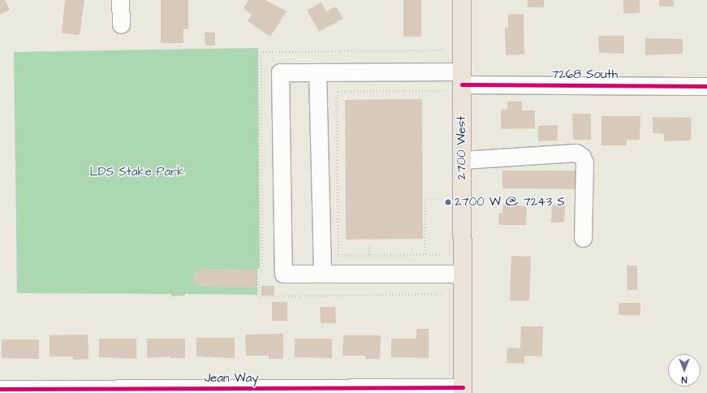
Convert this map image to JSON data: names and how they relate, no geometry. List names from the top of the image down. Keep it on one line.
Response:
{"streets":{"main road":["2700 West"],"street":["7268 South","Jean Way"]},"crossings":[["7268 South","2700 West"],["2700 West","Jean Way"]],"parks":["LDS Stake Park"],"places":["2700 W @ 7243 S"],"north":"bottom"}
